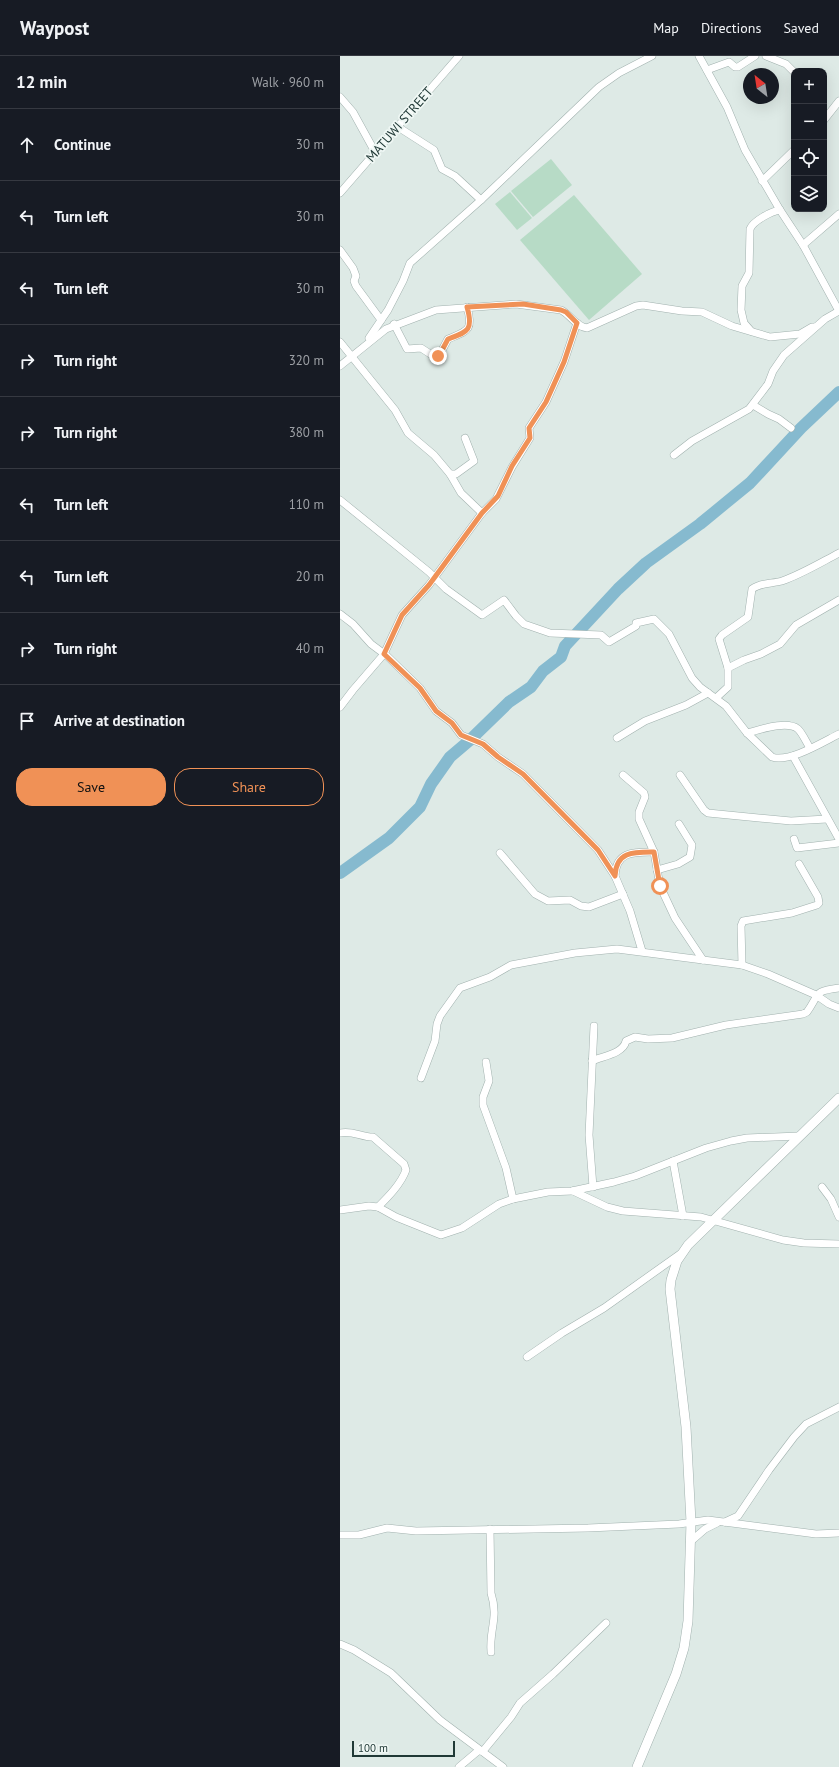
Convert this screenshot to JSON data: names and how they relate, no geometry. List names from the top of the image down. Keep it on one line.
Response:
{"streets":{"street":["MATUWI STREET"]},"scale_bar":"100 m","north":"top left","page":{"header":"Waypost","nav":["Map","Directions","Saved"],"heading":["12 min","Walk · 960 m"],"map_buttons":["+","−"],"list":[["Continue","30 m"],["Turn left","30 m"],["Turn left","30 m"],["Turn right","320 m"],["Turn right","380 m"],["Turn left","110 m"],["Turn left","20 m"],["Turn right","40 m"],"Arrive at destination"],"buttons":["Save","Share"],"scale":"100 m"}}
